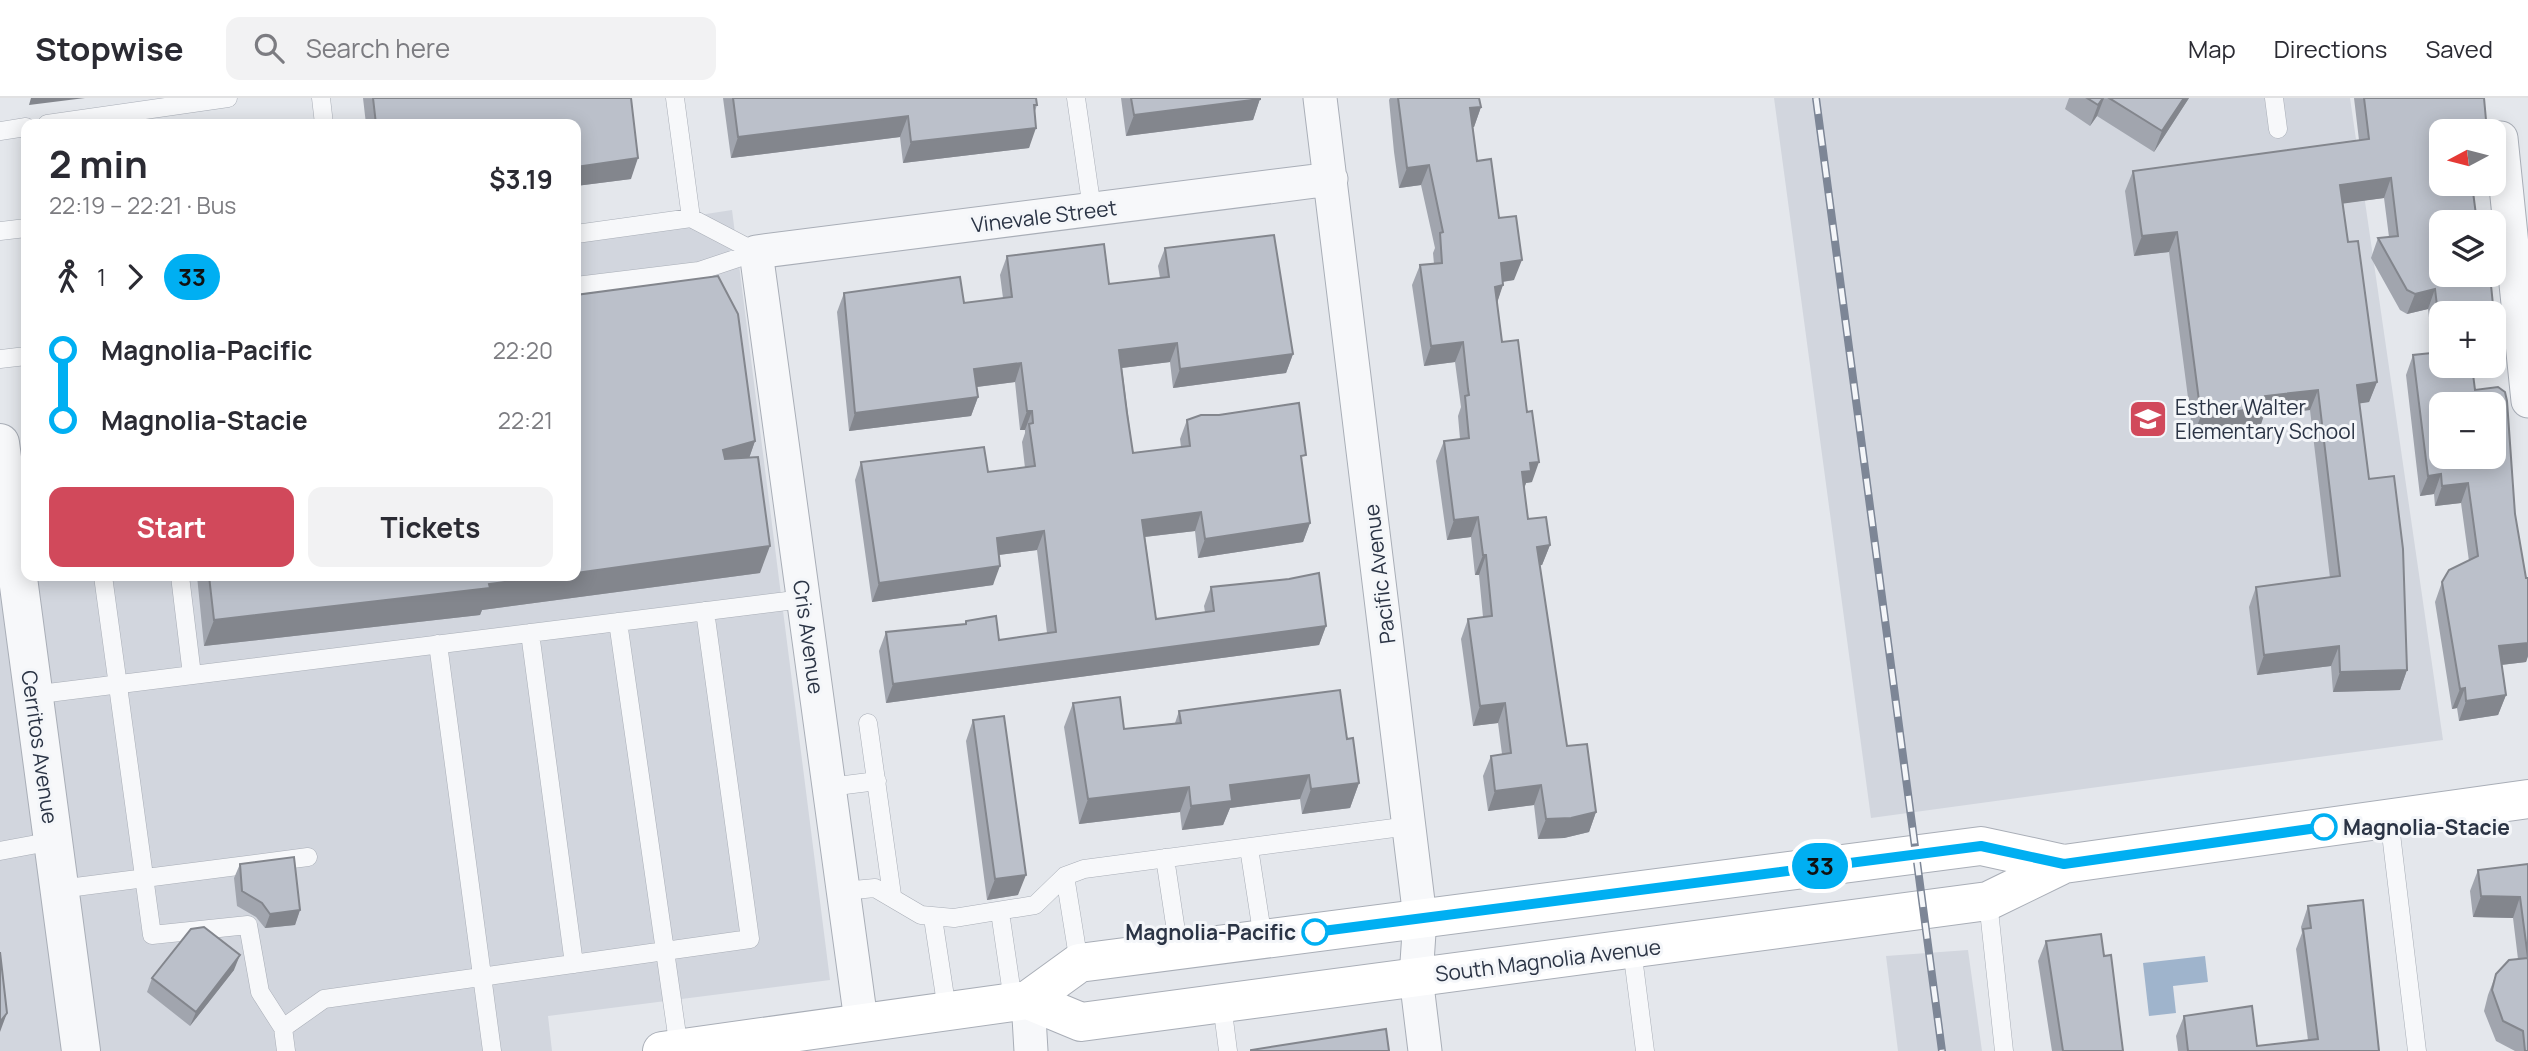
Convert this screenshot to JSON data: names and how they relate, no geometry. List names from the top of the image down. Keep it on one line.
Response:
{"streets":{"main road":["South Magnolia Avenue"],"street":["Vinevale Street","Pacific Avenue","Cris Avenue","Cerritos Avenue"]},"crossings":[["Vinevale Street","Pacific Avenue"],["Vinevale Street","Cris Avenue"],["Pacific Avenue","South Magnolia Avenue"],["Cris Avenue","South Magnolia Avenue"]],"places":{"school or university":["Esther Walter Elementary School"],"other":["Magnolia-Stacie","Magnolia-Pacific"]},"lines":["bus line 33"],"north":"left","page":{"header":"Stopwise","search":"Search here","nav":["Map","Directions","Saved"],"on_map":"33","map_buttons":["+","−"],"heading":["2 min","22:19 – 22:21 · Bus","$3.19"],"legs":["1","33"],"list":[{"name":"Magnolia-Pacific","value":"22:20"},{"name":"Magnolia-Stacie","value":"22:21"}],"buttons":["Start","Tickets"]}}
